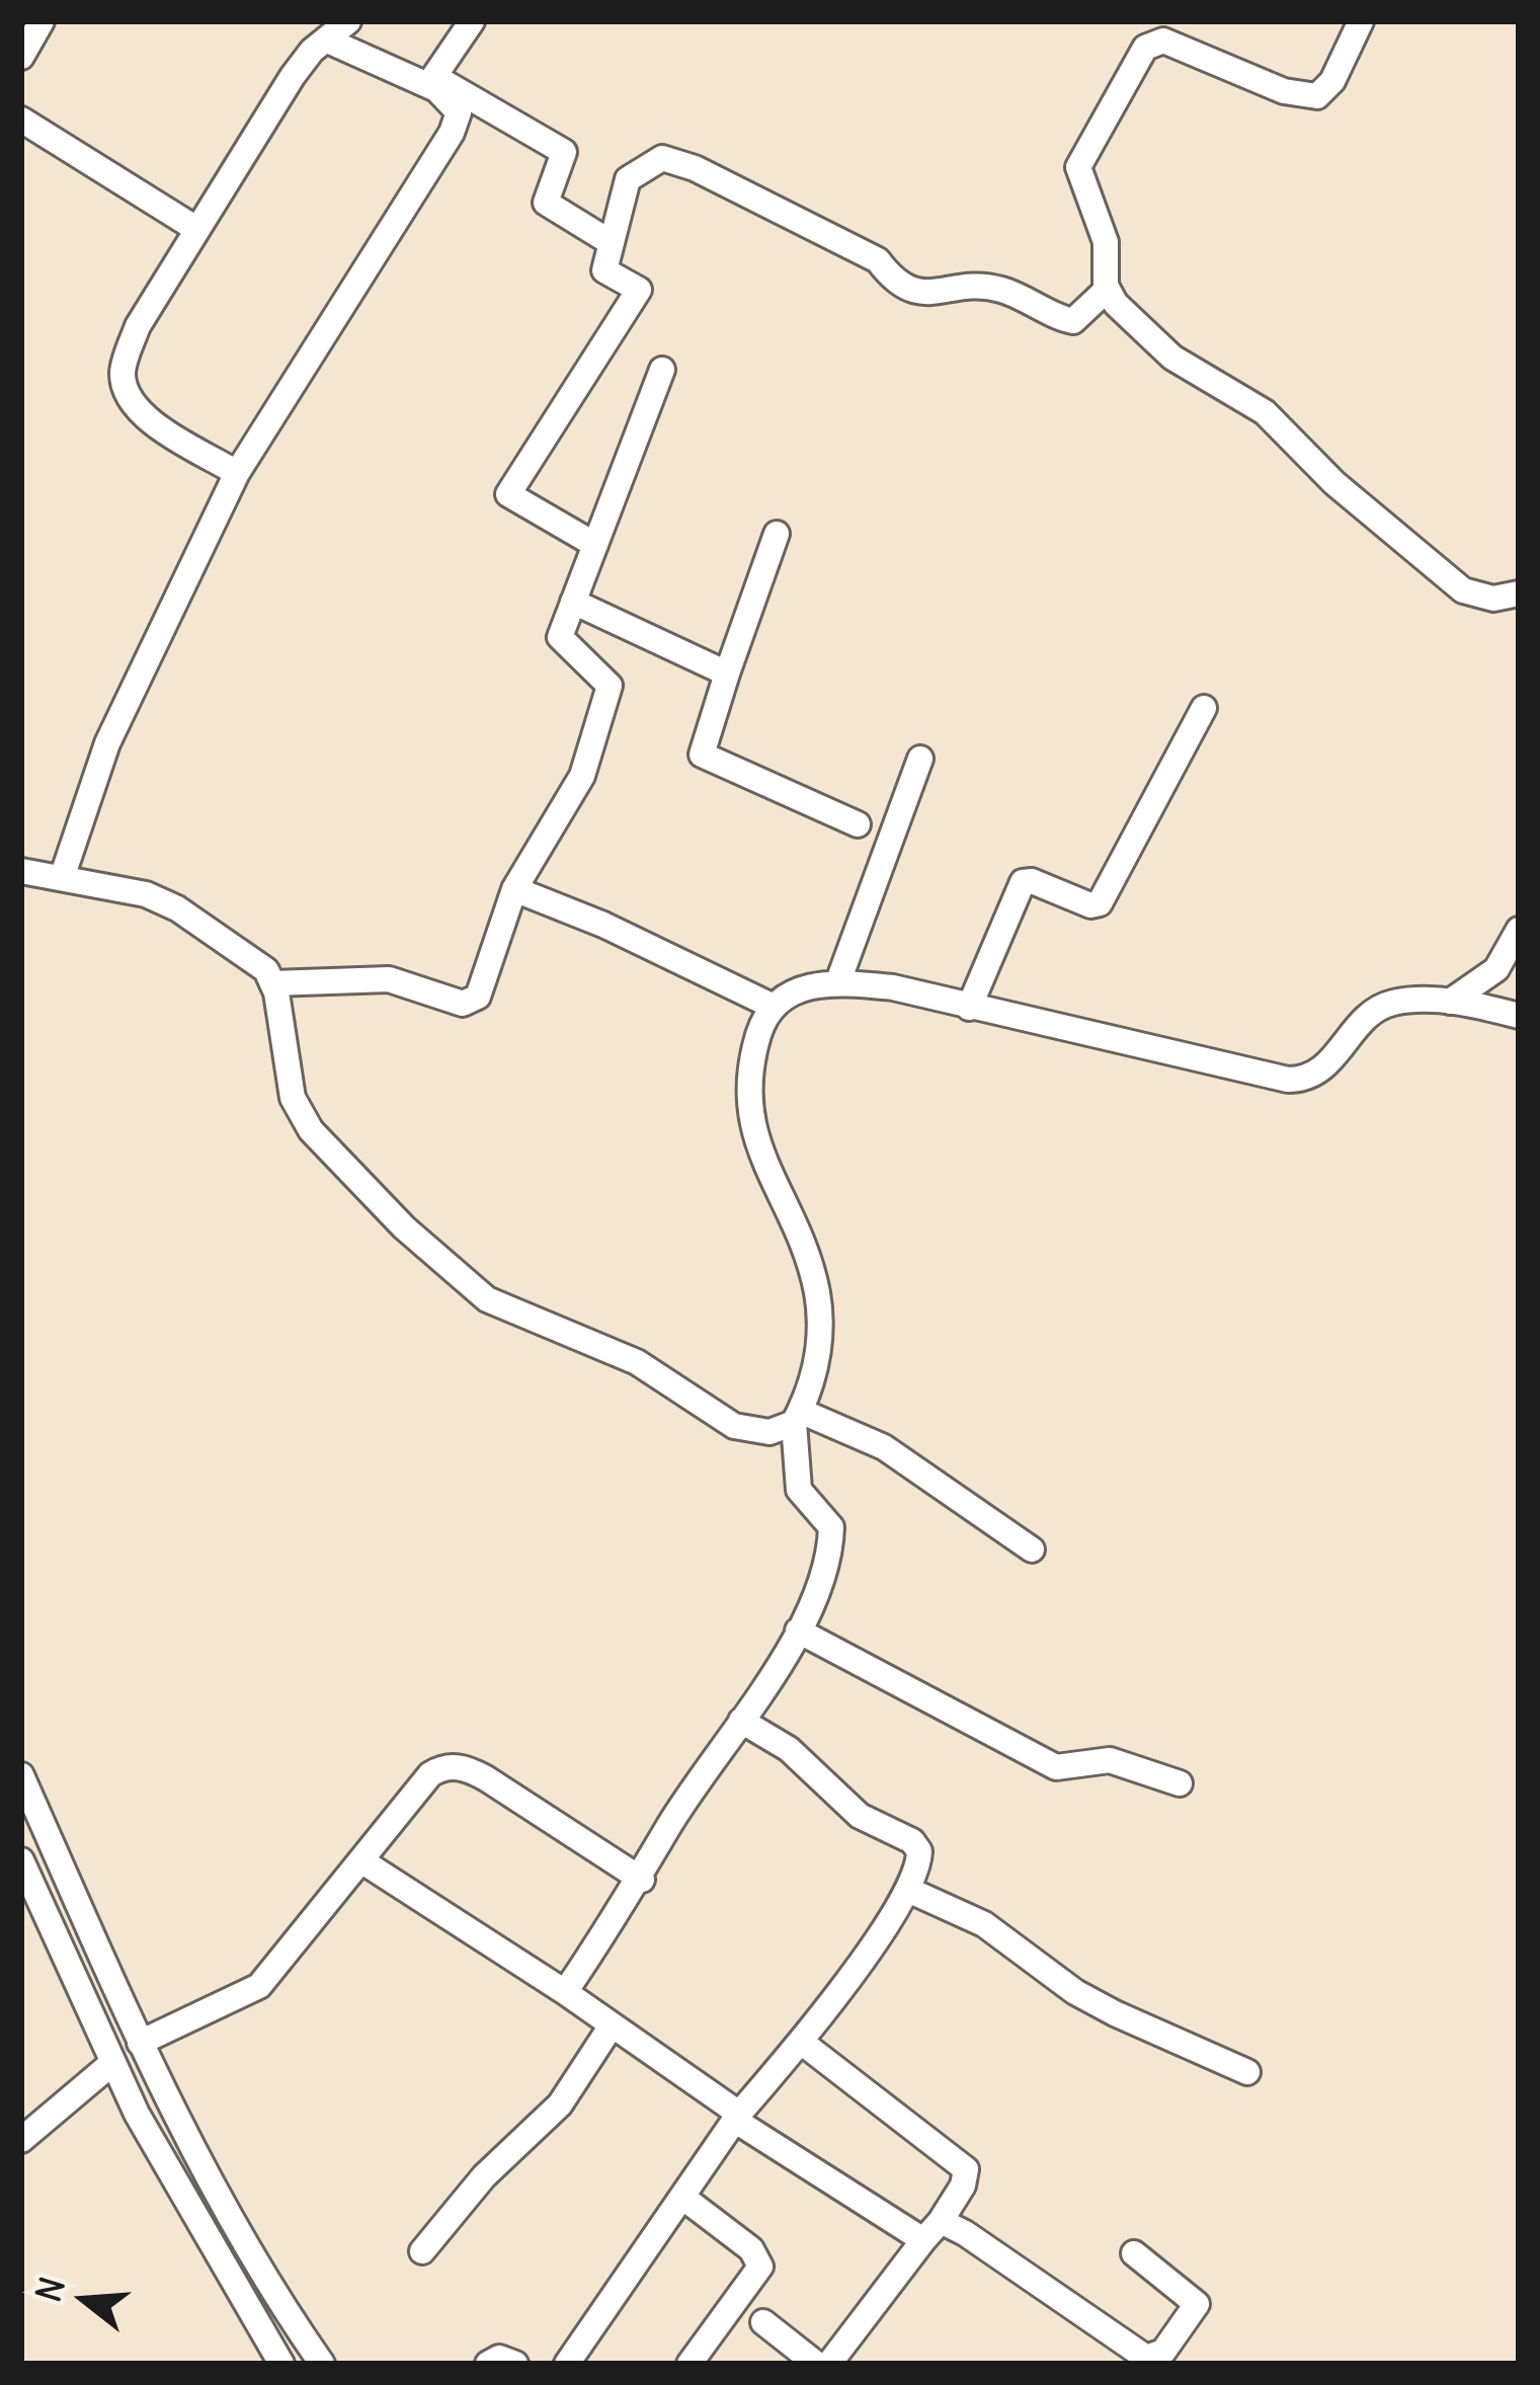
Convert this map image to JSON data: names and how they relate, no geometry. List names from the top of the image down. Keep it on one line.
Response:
{"north":"left"}
